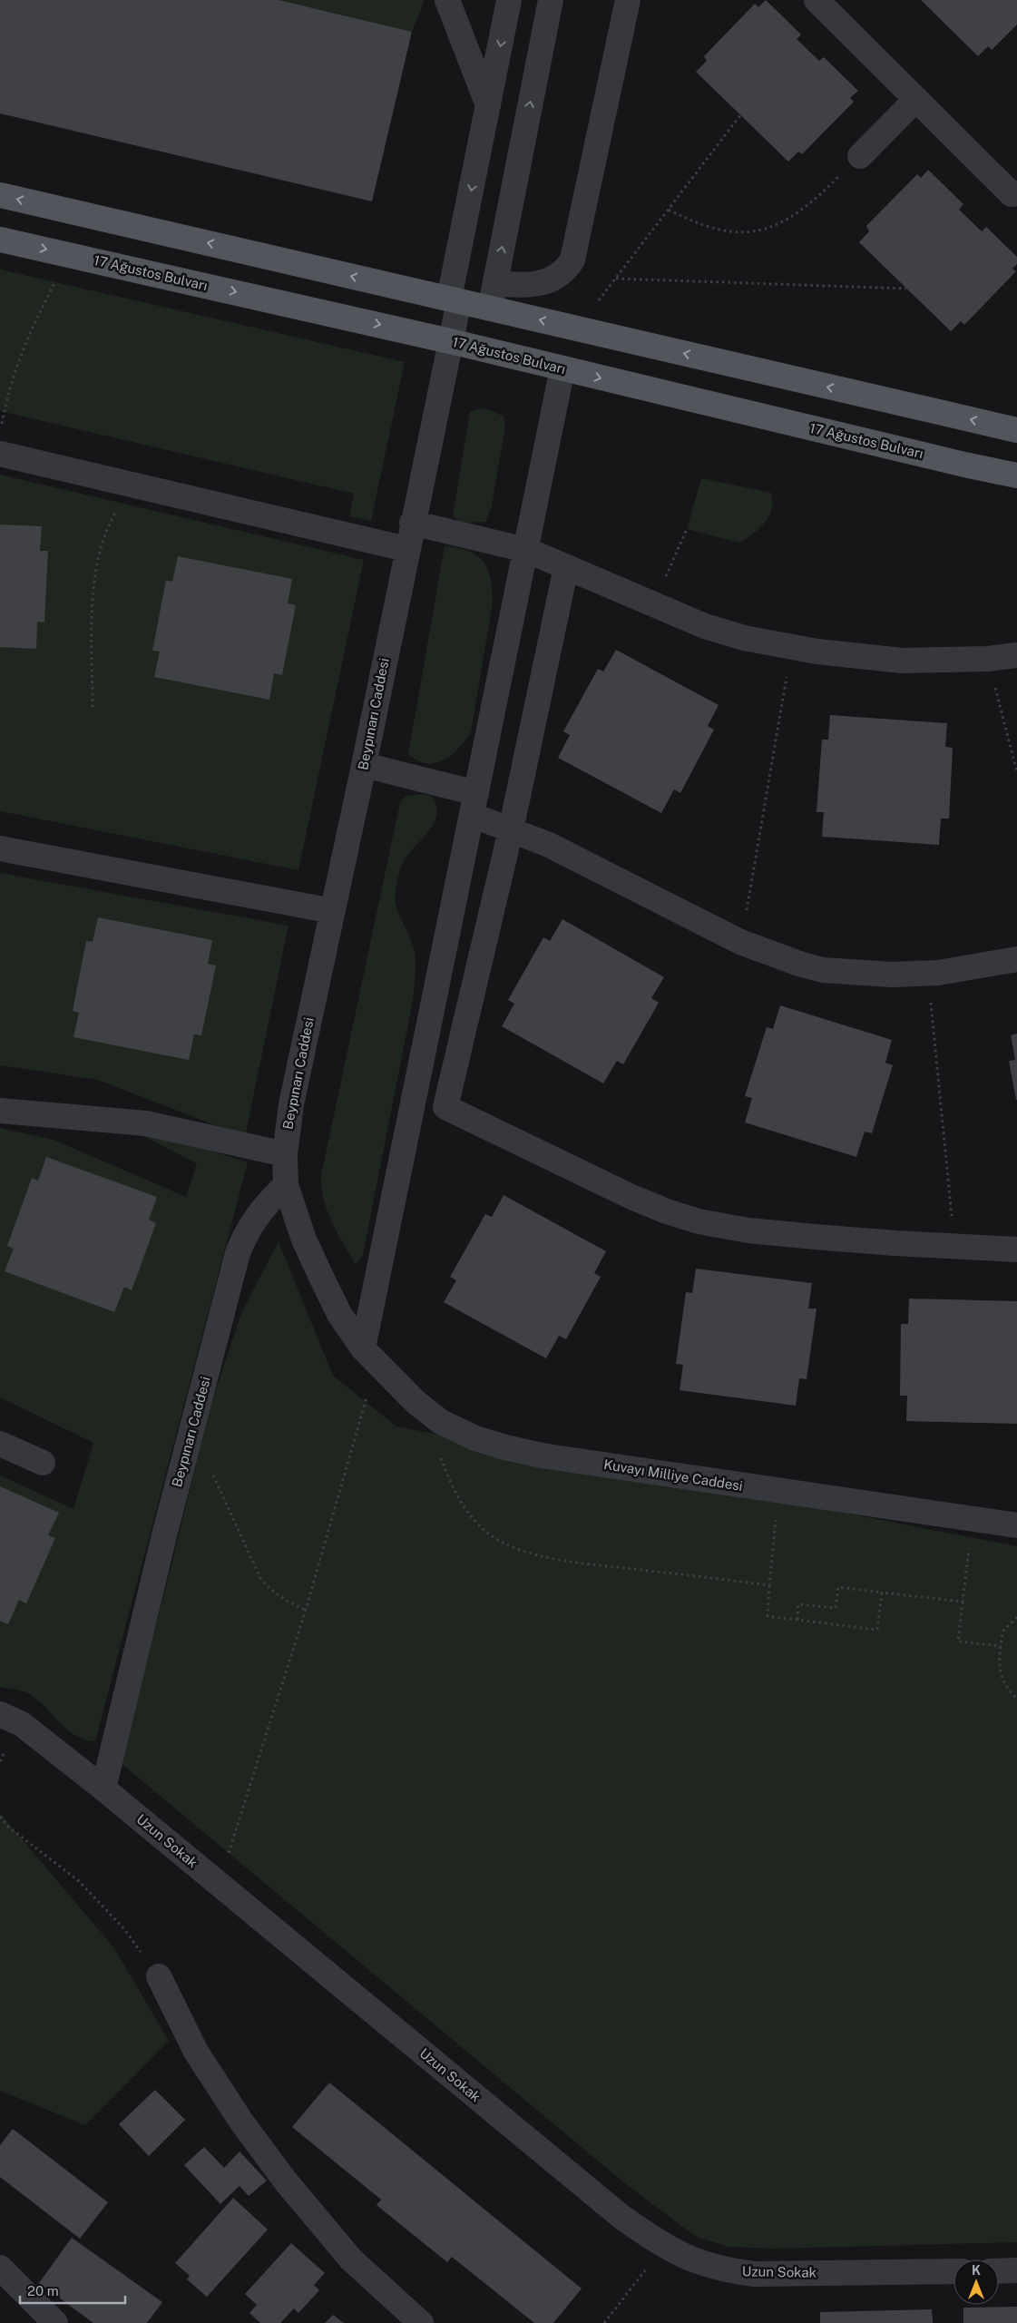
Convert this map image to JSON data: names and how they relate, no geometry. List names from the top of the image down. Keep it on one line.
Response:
{"streets":{"main road":["17 Ağustos Bulvarı"],"street":["Beypınarı Caddesi","Kuvayı Milliye Caddesi","Uzun Sokak"]},"crossings":[["17 Ağustos Bulvarı","Beypınarı Caddesi"],["Beypınarı Caddesi","Kuvayı Milliye Caddesi"],["Beypınarı Caddesi","Uzun Sokak"]],"scale_bar":"20 m","north":"top"}
